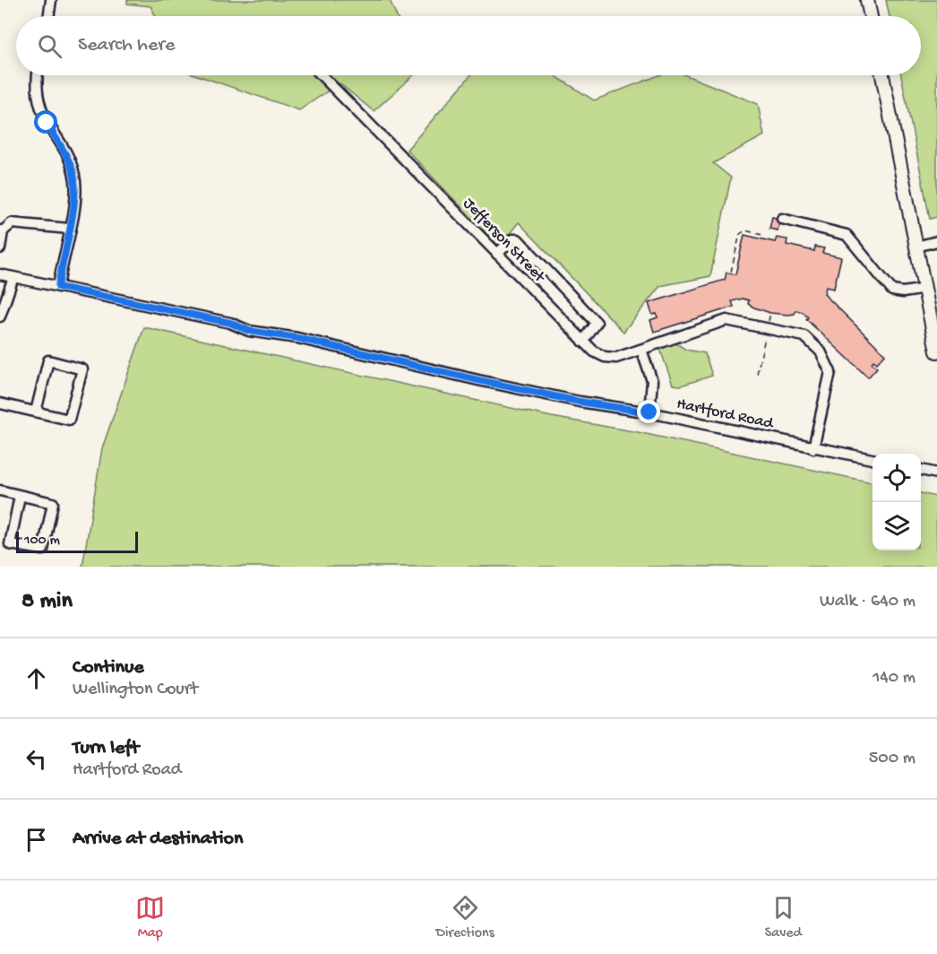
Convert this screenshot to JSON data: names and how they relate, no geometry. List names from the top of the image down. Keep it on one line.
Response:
{"streets":{"street":["Jefferson Street","Hartford Road"]},"crossings":[["Jefferson Street","Hartford Road"]],"scale_bar":"100 m","page":{"search":"Search here","scale":"100 m","heading":["8 min","Walk · 640 m"],"list":[["Continue","Wellington Court","140 m"],["Turn left","Hartford Road","500 m"],"Arrive at destination"],"nav":["Map","Directions","Saved"]}}
